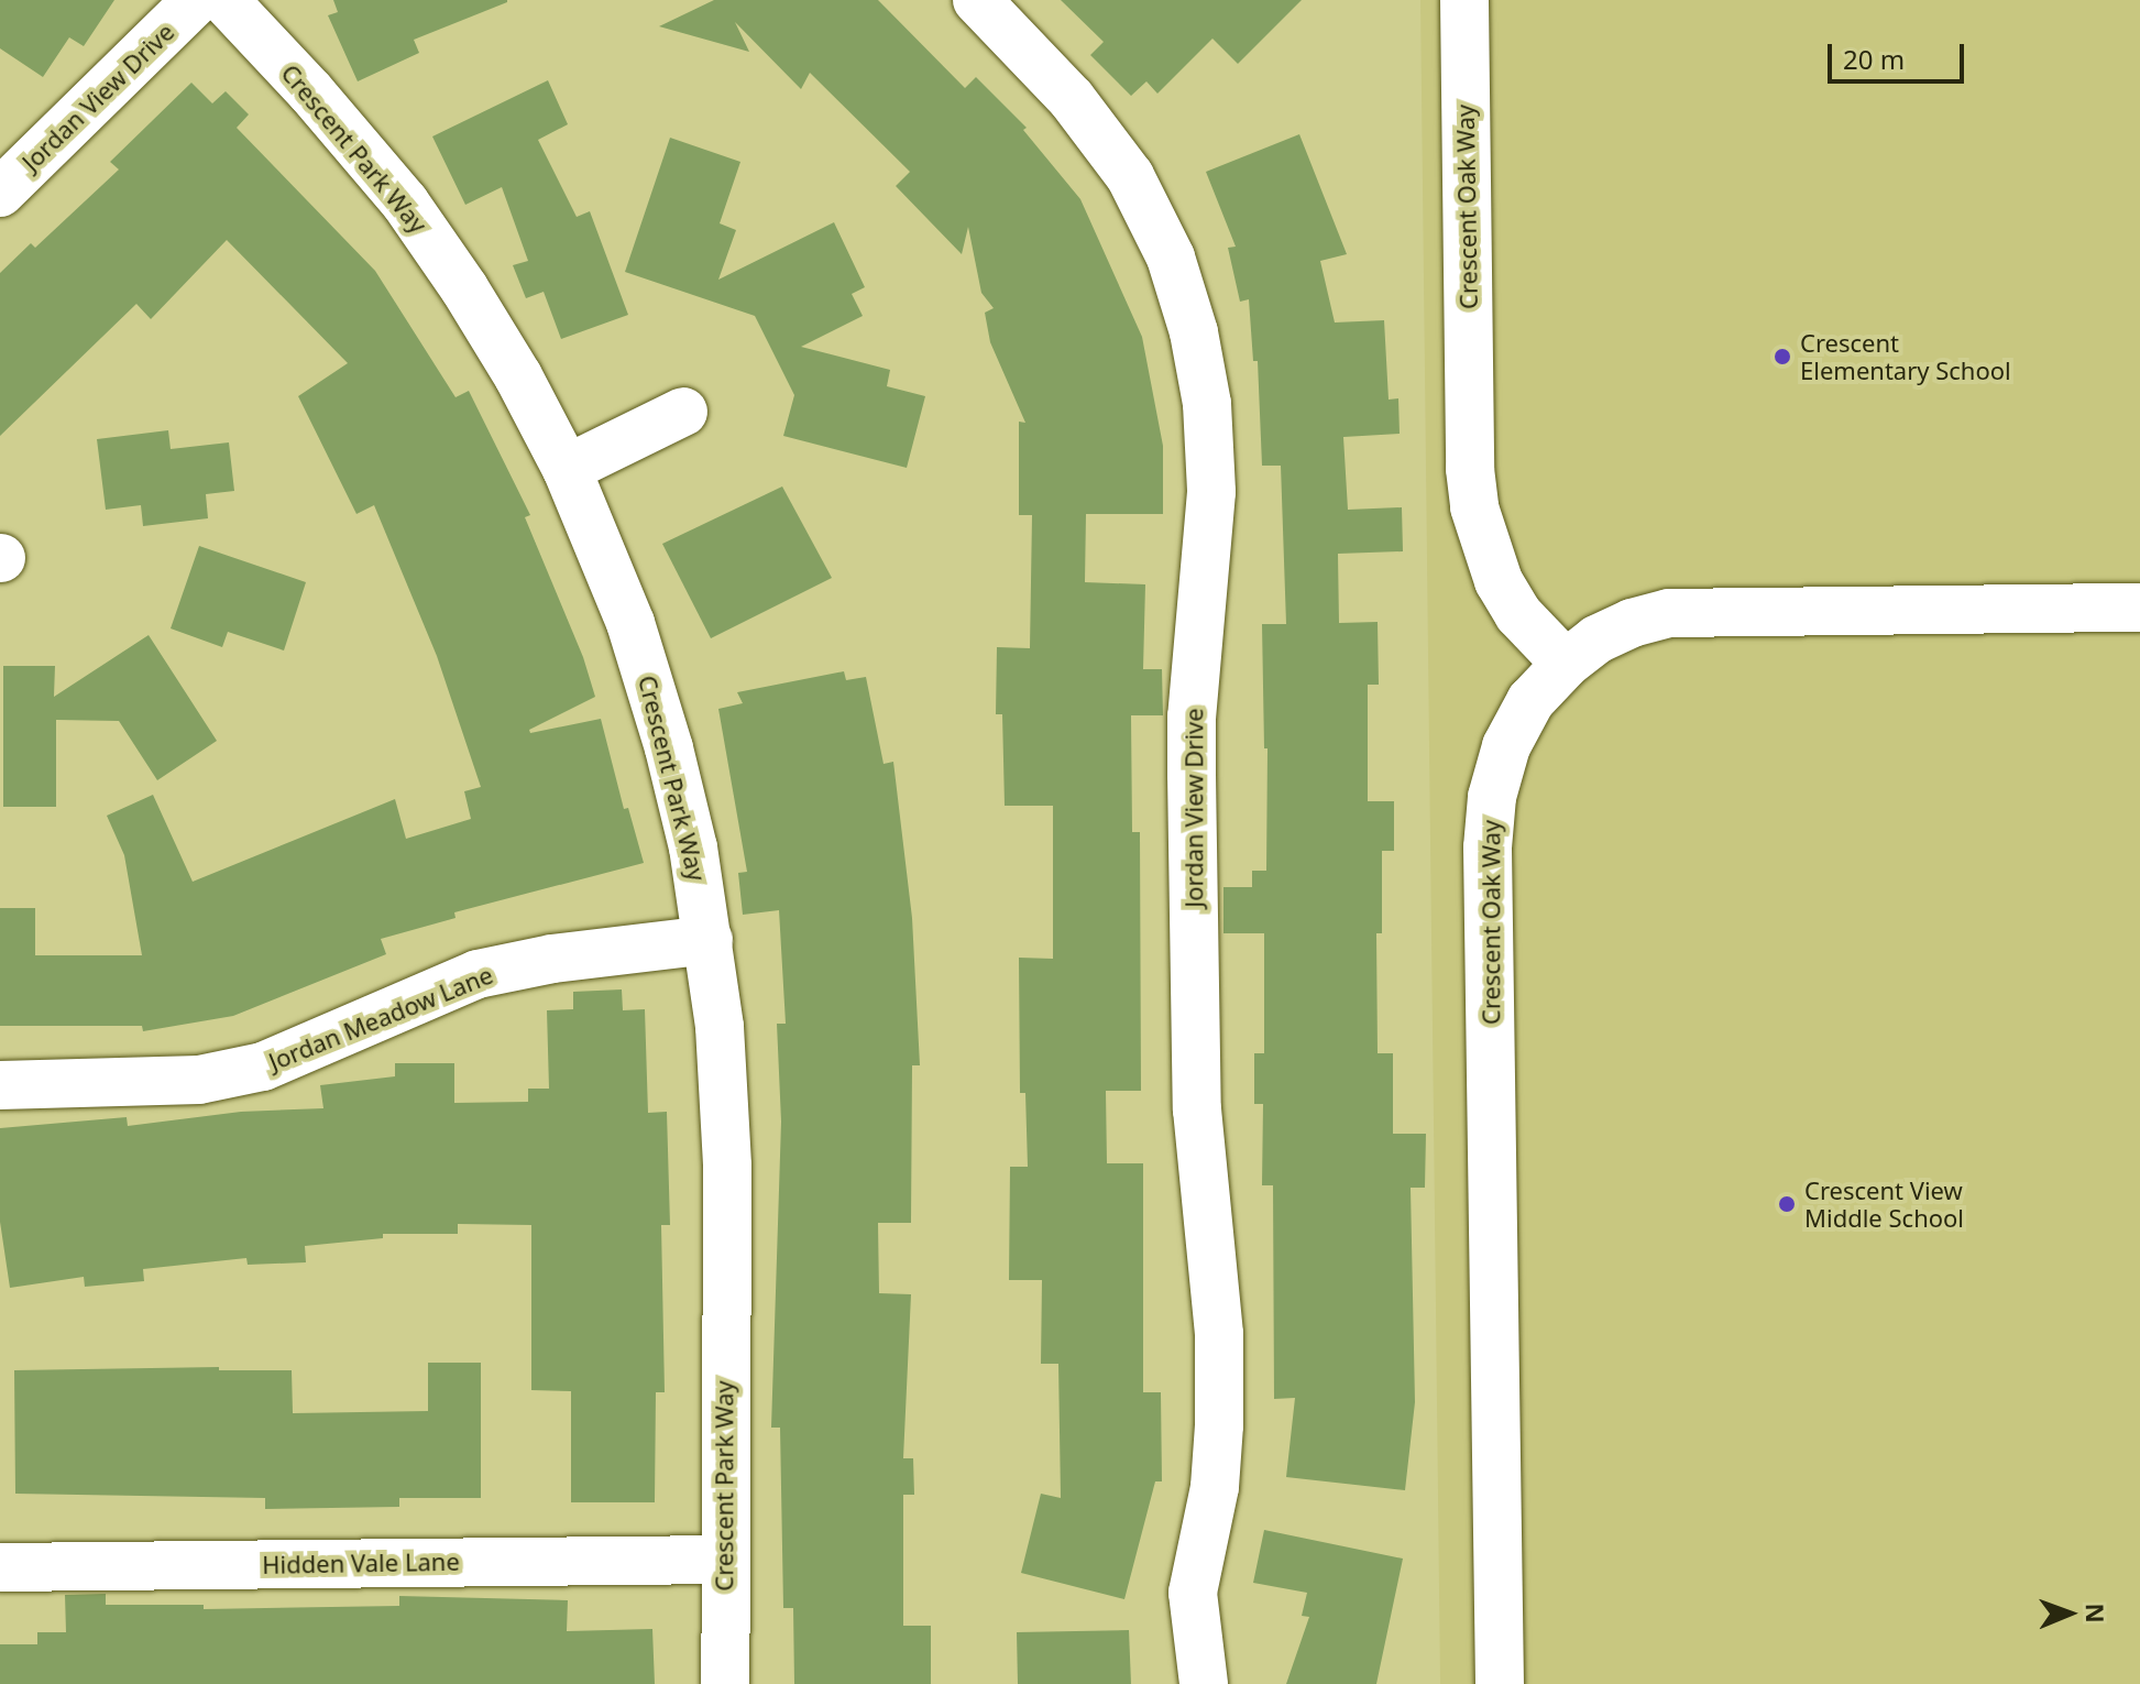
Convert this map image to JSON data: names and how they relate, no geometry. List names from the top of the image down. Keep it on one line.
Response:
{"streets":{"street":["Jordan View Drive","Crescent Park Way","Crescent Oak Way","Jordan Meadow Lane","Hidden Vale Lane"]},"crossings":[["Crescent Park Way","Jordan Meadow Lane"],["Crescent Park Way","Hidden Vale Lane"]],"places":["Crescent Elementary School","Crescent View Middle School"],"scale_bar":"20 m","north":"right"}
